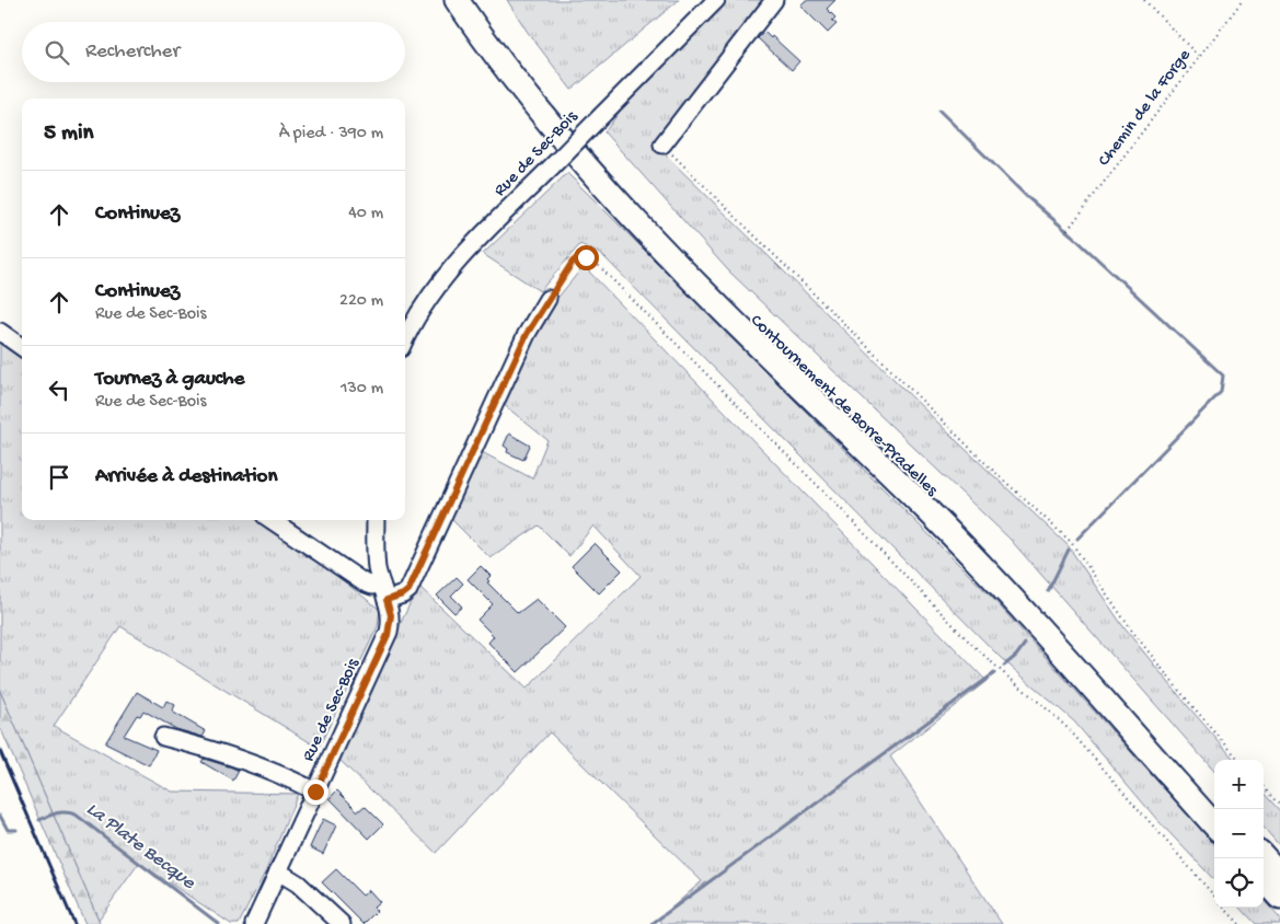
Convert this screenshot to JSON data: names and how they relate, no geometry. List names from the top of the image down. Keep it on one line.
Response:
{"streets":{"highway":["Contournement de Borre-Pradelles"],"street":["Rue de Sec-Bois"],"path":["Chemin de la Forge"]},"water":["La Plate Becque"],"page":{"search":"Rechercher","heading":["5 min","À pied · 390 m"],"list":[["Continuez","40 m"],["Continuez","Rue de Sec-Bois","220 m"],["Tournez à gauche","Rue de Sec-Bois","130 m"],"Arrivée à destination"],"map_buttons":["+","−"]}}
